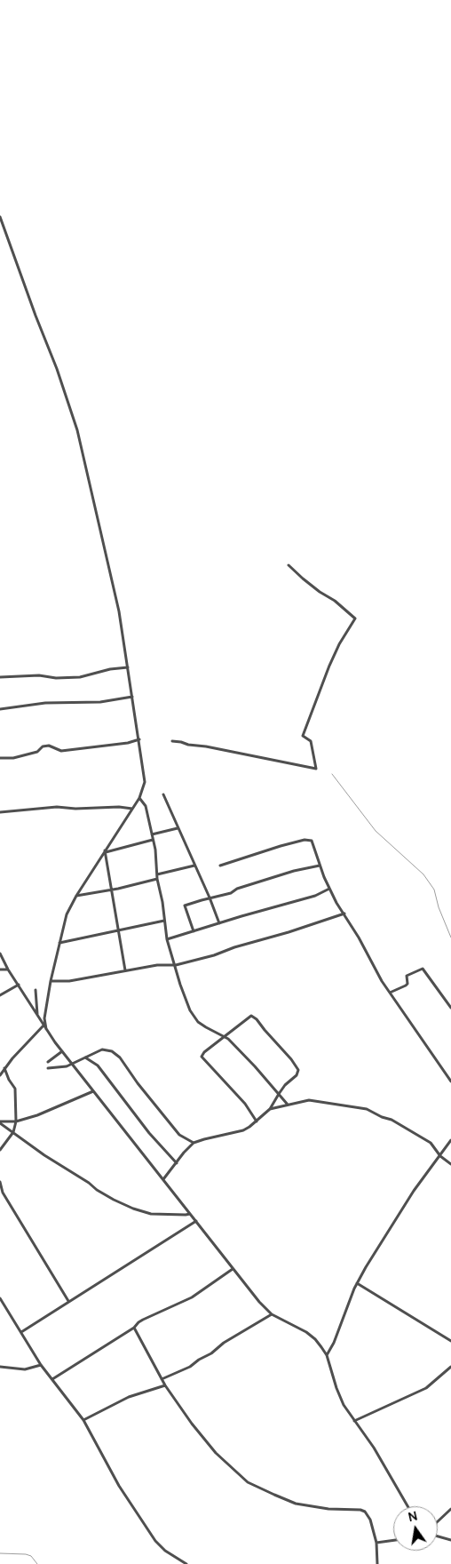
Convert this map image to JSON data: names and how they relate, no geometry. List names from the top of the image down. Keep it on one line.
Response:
{"north":"top"}
